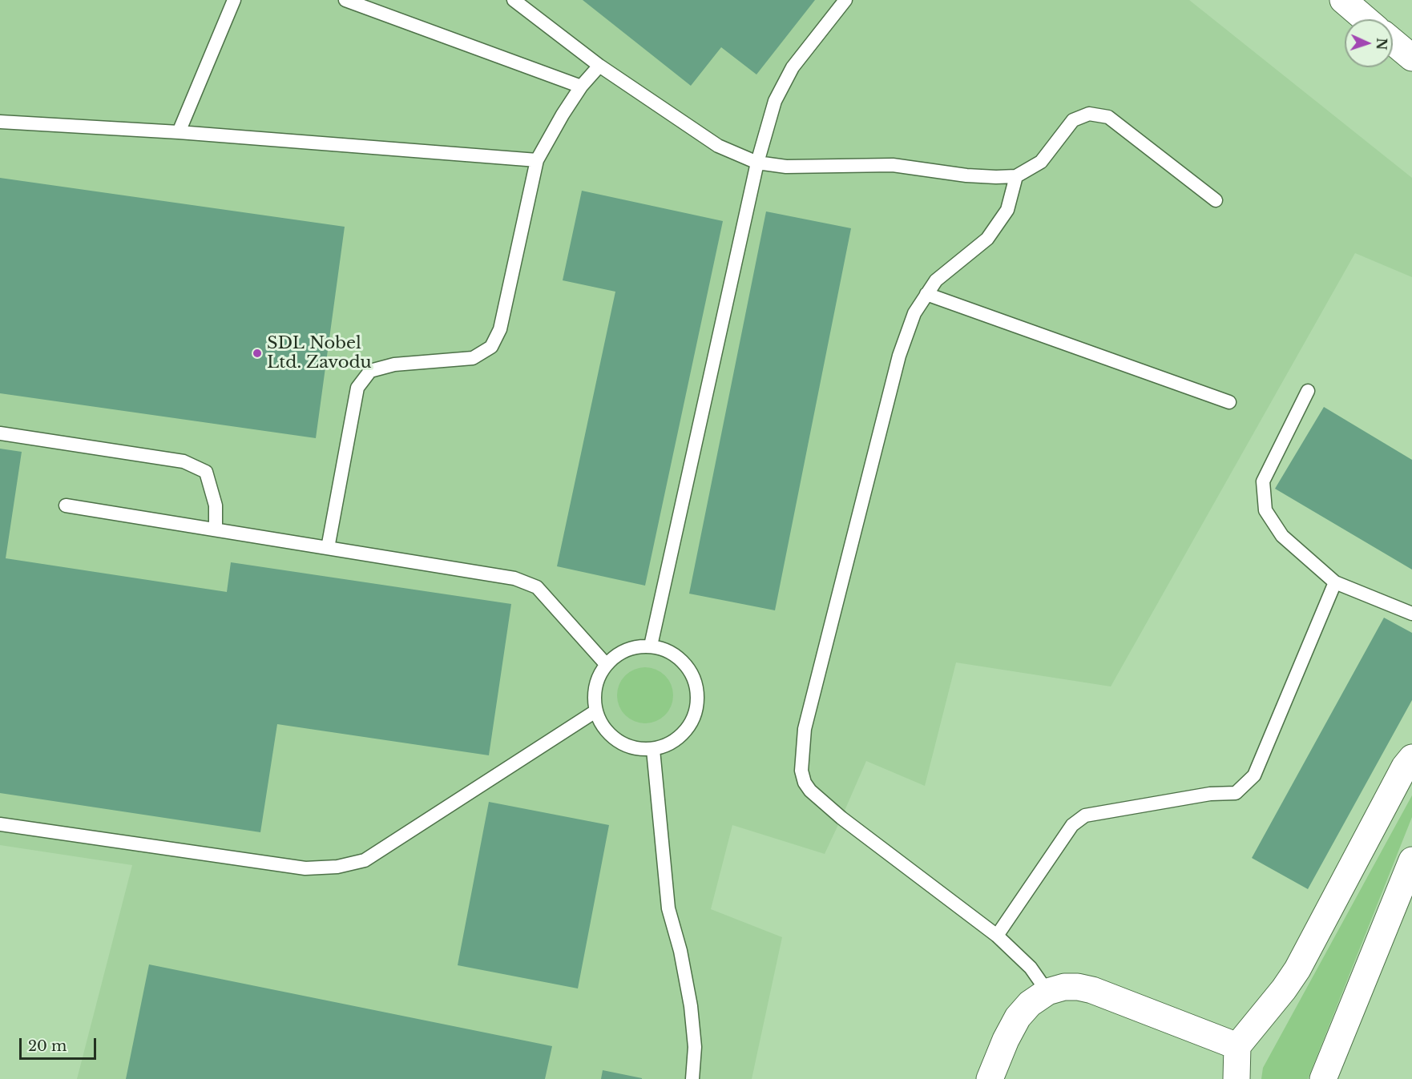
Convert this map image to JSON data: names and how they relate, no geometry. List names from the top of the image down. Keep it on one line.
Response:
{"places":["SDL Nobel Ltd. Zavodu"],"scale_bar":"20 m","north":"right"}
